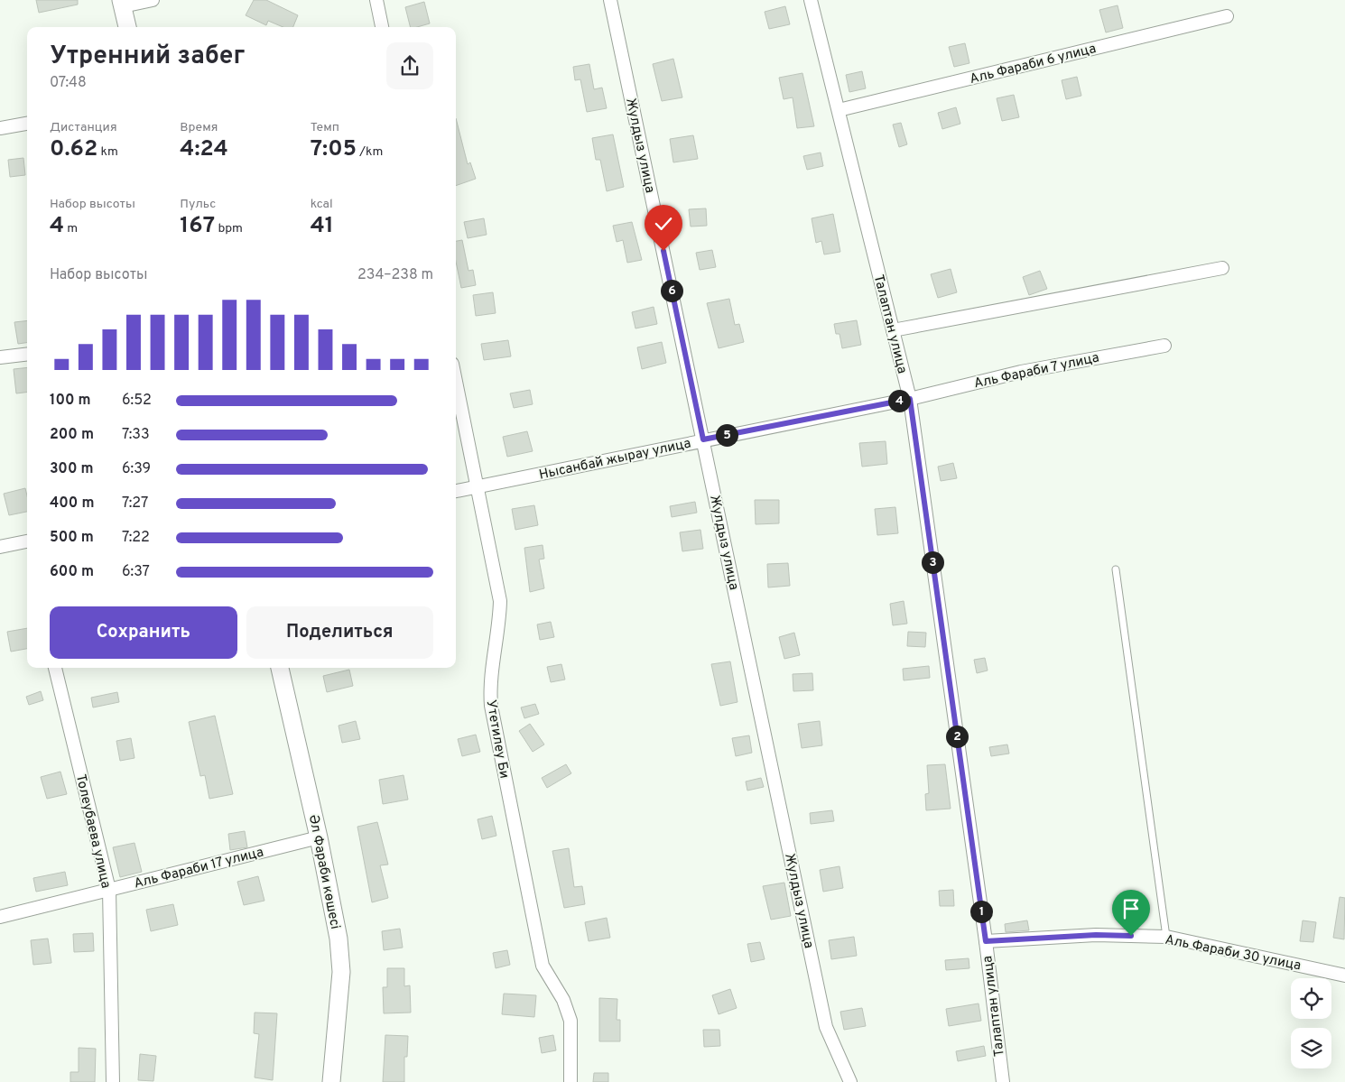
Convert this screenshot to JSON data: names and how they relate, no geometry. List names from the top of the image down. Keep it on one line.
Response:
{"streets":{"street":["Аль Фараби 6 улица","Жулдыз улица","Талаптан улица","Аль Фараби 7 улица","Нысанбай жырау улица","Утетилеу Би","Толеубаева улица","Аль Фараби 17 улица","Әл Фараби көшесі","Аль Фараби 30 улица"]},"crossings":[["Аль Фараби 6 улица","Талаптан улица"],["Жулдыз улица","Нысанбай жырау улица"],["Талаптан улица","Аль Фараби 7 улица"],["Талаптан улица","Нысанбай жырау улица"],["Талаптан улица","Аль Фараби 30 улица"],["Аль Фараби 7 улица","Нысанбай жырау улица"],["Нысанбай жырау улица","Утетилеу Би"],["Толеубаева улица","Аль Фараби 17 улица"],["Аль Фараби 17 улица","Әл Фараби көшесі"]],"page":{"heading":["Утренний забег","07:48"],"stats":[["Дистанция","0.62 km"],["Время","4:24"],["Темп","7:05 /km"],["Набор высоты","4 m"],["Пульс","167 bpm"],["kcal","41"]],"chart":["Набор высоты","234–238 m"],"pins":["6","4","5","3","2","1"],"list":[{"name":"100 m","note":"6:52"},{"name":"200 m","note":"7:33"},{"name":"300 m","note":"6:39"},{"name":"400 m","note":"7:27"},{"name":"500 m","note":"7:22"},{"name":"600 m","note":"6:37"}],"buttons":["Сохранить","Поделиться"]}}
